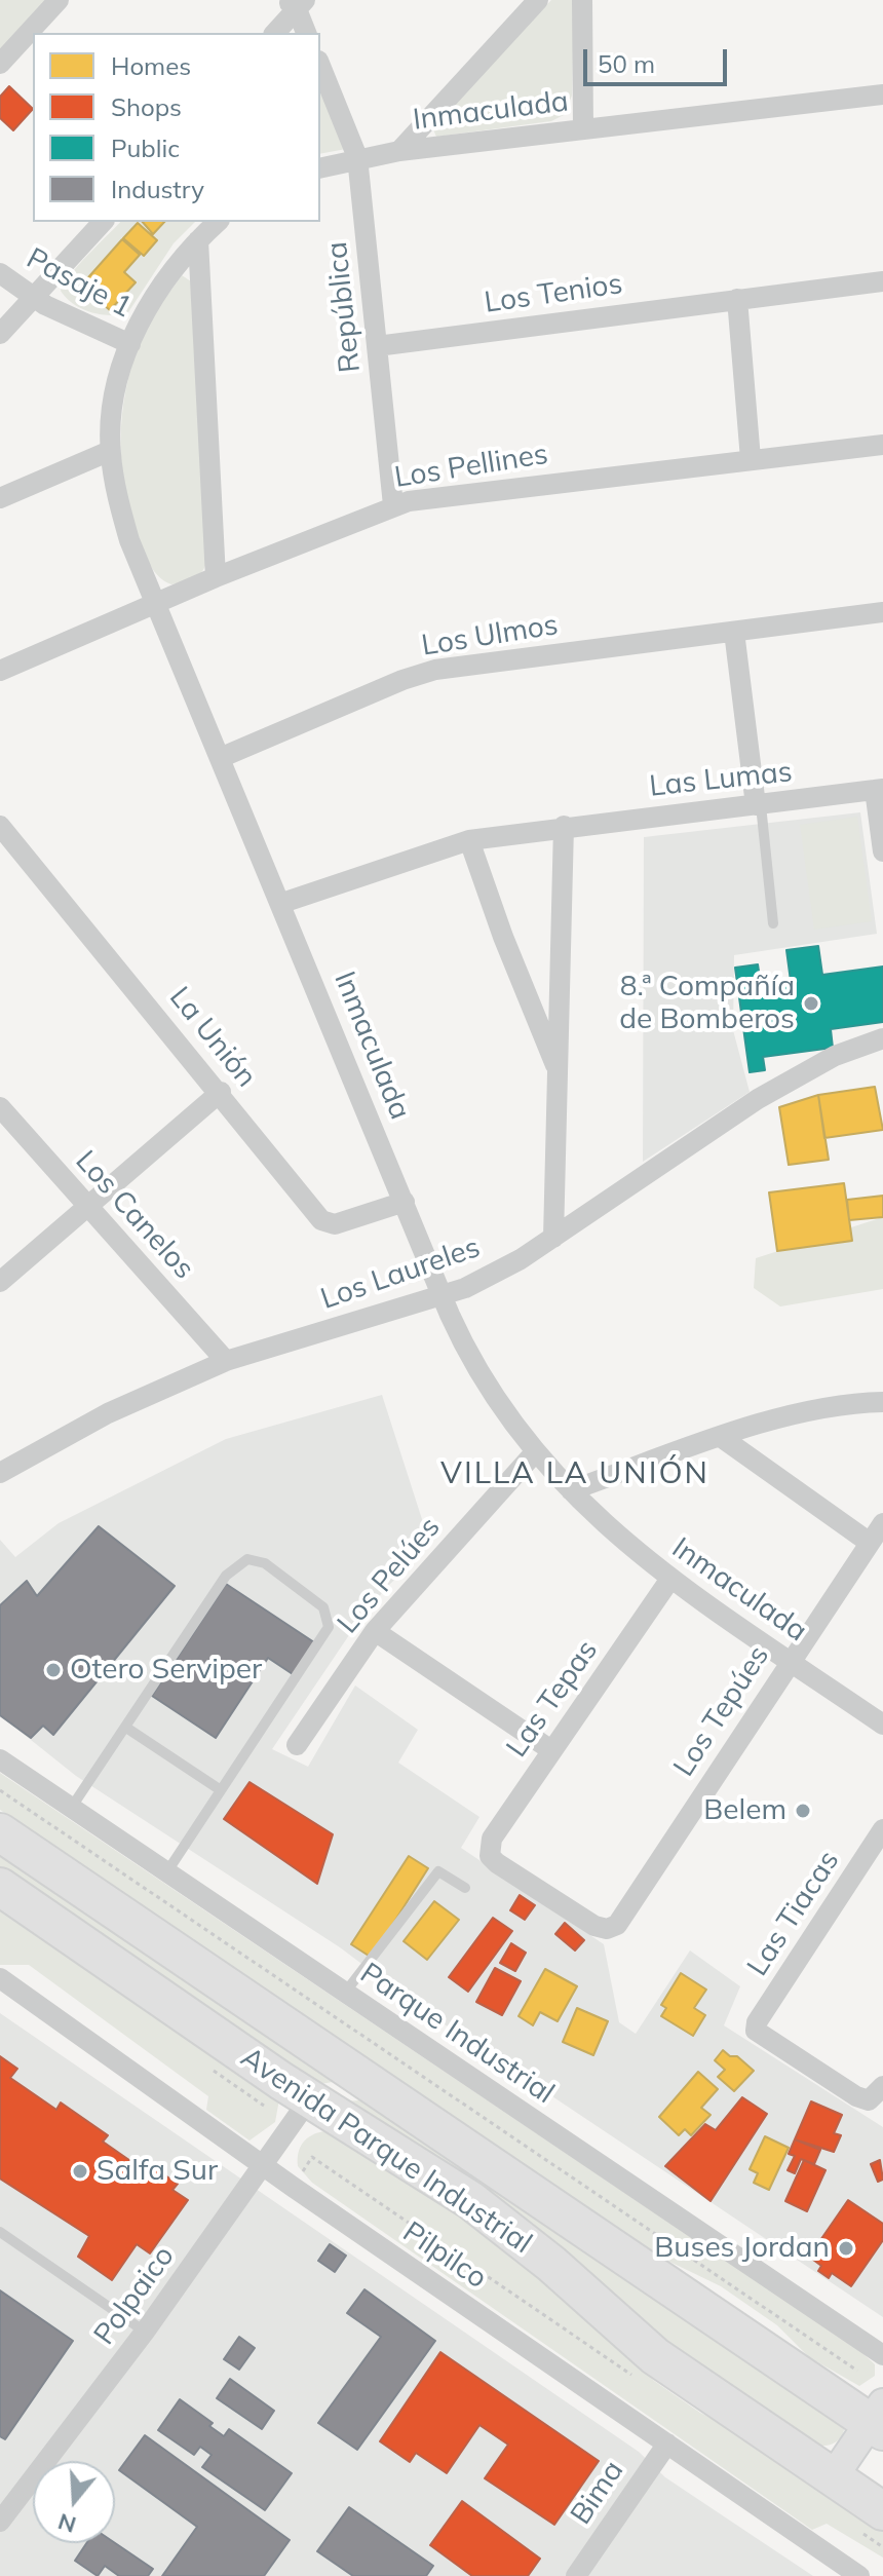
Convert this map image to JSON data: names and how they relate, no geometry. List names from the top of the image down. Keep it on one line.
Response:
{"streets":{"highway":["Avenida Parque Industrial"],"street":["Inmaculada","Pasaje 1","Los Tenios","República","Los Pellines","Los Ulmos","Las Lumas","La Unión","Los Canelos","Los Laureles","Los Pelúes","Las Tepas","Los Tepúes","Las Tiacas","Parque Industrial","Pilpilco","Polpaico","Bima"]},"crossings":[["Inmaculada","Pasaje 1"],["Inmaculada","República"],["Inmaculada","Los Pellines"],["Inmaculada","Los Ulmos"],["Inmaculada","Las Lumas"],["Inmaculada","La Unión"],["Inmaculada","Los Laureles"],["Inmaculada","Los Pelúes"],["Inmaculada","Las Tepas"],["Inmaculada","Los Tepúes"],["Los Tenios","República"],["República","Los Pellines"],["Los Canelos","Los Laureles"],["Las Tepas","Los Tepúes"],["Avenida Parque Industrial","Polpaico"],["Pilpilco","Polpaico"],["Pilpilco","Bima"]],"districts":["VILLA LA UNIÓN"],"places":["8.ª Compañía de Bomberos","Otero Serviper","Belem","Salfa Sur","Buses Jordan"],"legend":["Homes","Shops","Public","Industry"],"scale_bar":"50 m","north":"bottom"}
